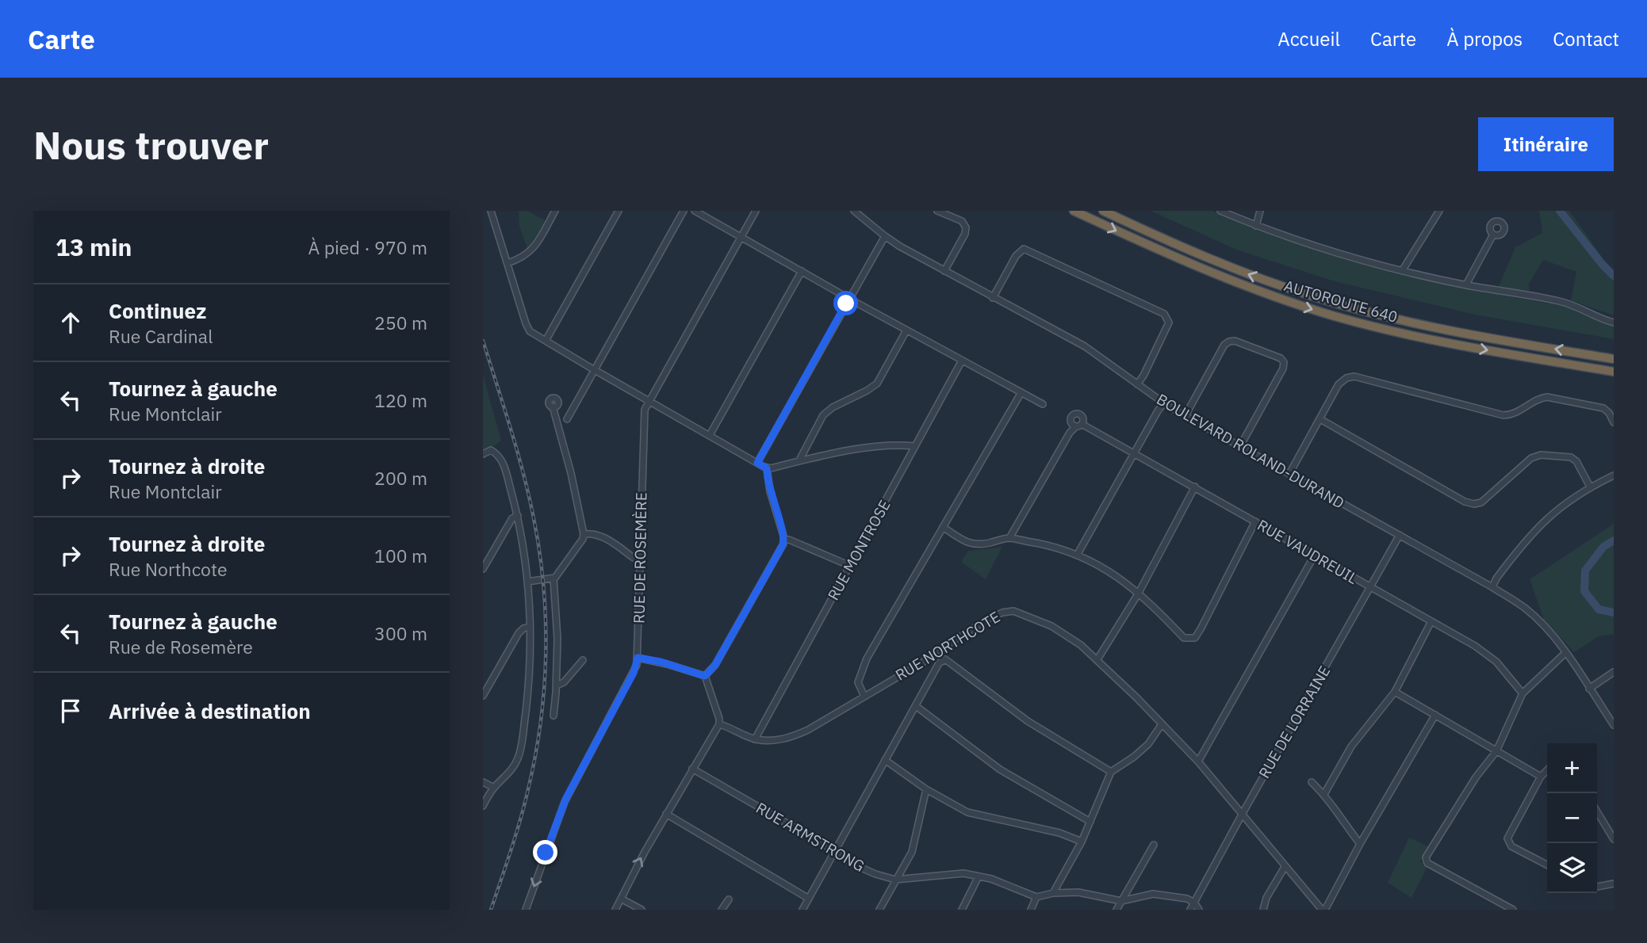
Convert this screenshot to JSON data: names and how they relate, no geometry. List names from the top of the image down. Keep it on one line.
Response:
{"streets":{"highway":["AUTOROUTE 640"],"street":["BOULEVARD ROLAND-DURAND","RUE MONTROSE","RUE VAUDREUIL","RUE DE ROSEMÈRE","RUE NORTHCOTE","RUE DE LORRAINE","RUE ARMSTRONG"]},"crossings":[["BOULEVARD ROLAND-DURAND","RUE DE LORRAINE"],["RUE MONTROSE","RUE NORTHCOTE"],["RUE VAUDREUIL","RUE DE LORRAINE"],["RUE NORTHCOTE","RUE DE LORRAINE"]],"one_way":["RUE DE ROSEMÈRE"],"page":{"header":"Carte","nav":["Accueil","Carte","À propos","Contact"],"buttons":"Itinéraire","title":"Nous trouver","heading":["13 min","À pied · 970 m"],"list":[["Continuez","Rue Cardinal","250 m"],["Tournez à gauche","Rue Montclair","120 m"],["Tournez à droite","Rue Montclair","200 m"],["Tournez à droite","Rue Northcote","100 m"],["Tournez à gauche","Rue de Rosemère","300 m"],"Arrivée à destination"],"map_buttons":["+","−"]}}
